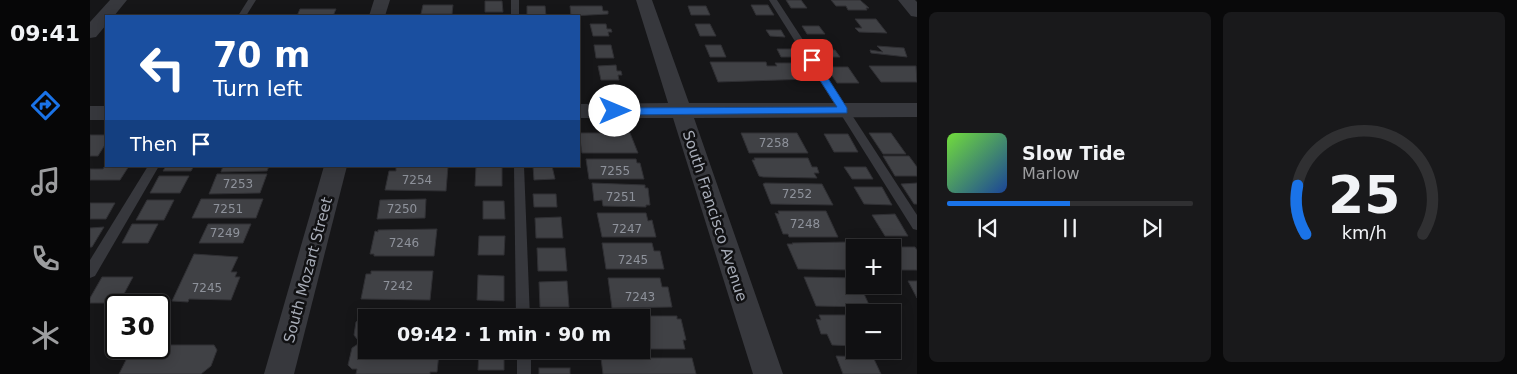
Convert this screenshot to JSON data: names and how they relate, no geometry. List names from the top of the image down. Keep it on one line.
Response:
{"streets":{"street":["South Francisco Avenue","South Mozart Street"]},"house_numbers":["7258","7255","7254","7253","7252","7251","7251","7250","7248","7247","7249","7246","7245","7242","7245","7243"],"page":{"tabs":"09:41","turn":["70 m","Turn left"],"then":"Then","song":["Slow Tide","Marlow"],"map_buttons":["+","−"],"limit":"30","trip":"09:42 · 1 min · 90 m","gauge":["25","km/h"]}}
